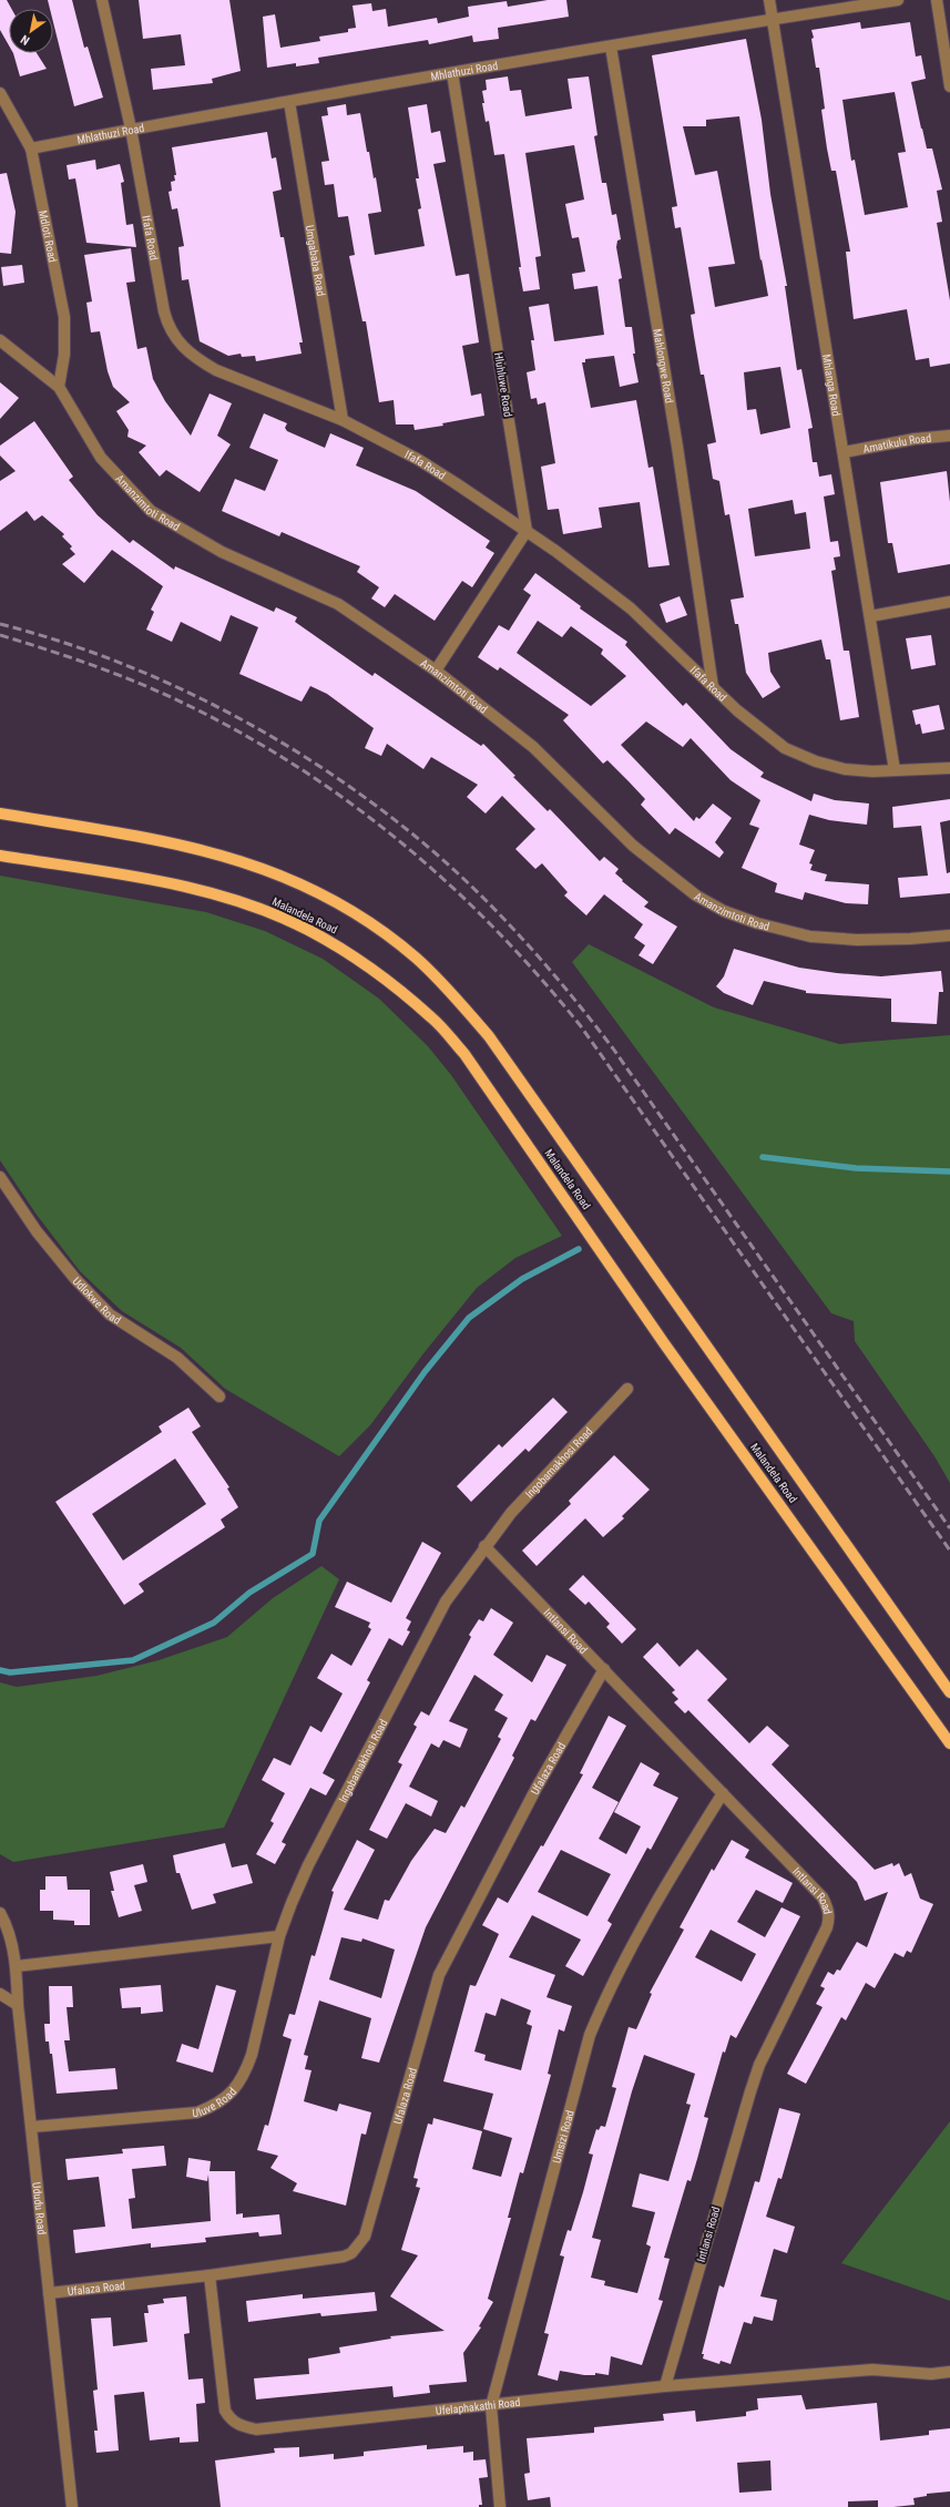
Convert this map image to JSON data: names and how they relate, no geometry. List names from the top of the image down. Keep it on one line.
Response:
{"streets":{"main road":["Malandela Road"],"street":["Mhlathuzi Road","Mdloti Road","Ifafa Road","Umgababa Road","Mahlongwe Road","Hluhluwe Road","Mhlanga Road","Amatikulu Road","Amanzimtoti Road","Udlokwe Road","Ingobamakhosi Road","Intlansi Road","Ufalaza Road","Uluve Road","Umsizi Road","Ududu Road","Ufelaphakathi Road"]},"crossings":[["Mhlathuzi Road","Mdloti Road"],["Mhlathuzi Road","Ifafa Road"],["Mhlathuzi Road","Umgababa Road"],["Mhlathuzi Road","Mahlongwe Road"],["Mhlathuzi Road","Hluhluwe Road"],["Mhlathuzi Road","Mhlanga Road"],["Mdloti Road","Amanzimtoti Road"],["Ifafa Road","Umgababa Road"],["Ifafa Road","Mahlongwe Road"],["Ifafa Road","Hluhluwe Road"],["Ifafa Road","Mhlanga Road"],["Mhlanga Road","Amatikulu Road"],["Ingobamakhosi Road","Intlansi Road"],["Ingobamakhosi Road","Uluve Road"],["Intlansi Road","Ufalaza Road"],["Intlansi Road","Umsizi Road"],["Intlansi Road","Ufelaphakathi Road"],["Ufalaza Road","Ududu Road"],["Ufalaza Road","Ufelaphakathi Road"],["Uluve Road","Ududu Road"],["Umsizi Road","Ufelaphakathi Road"]],"north":"bottom left"}
